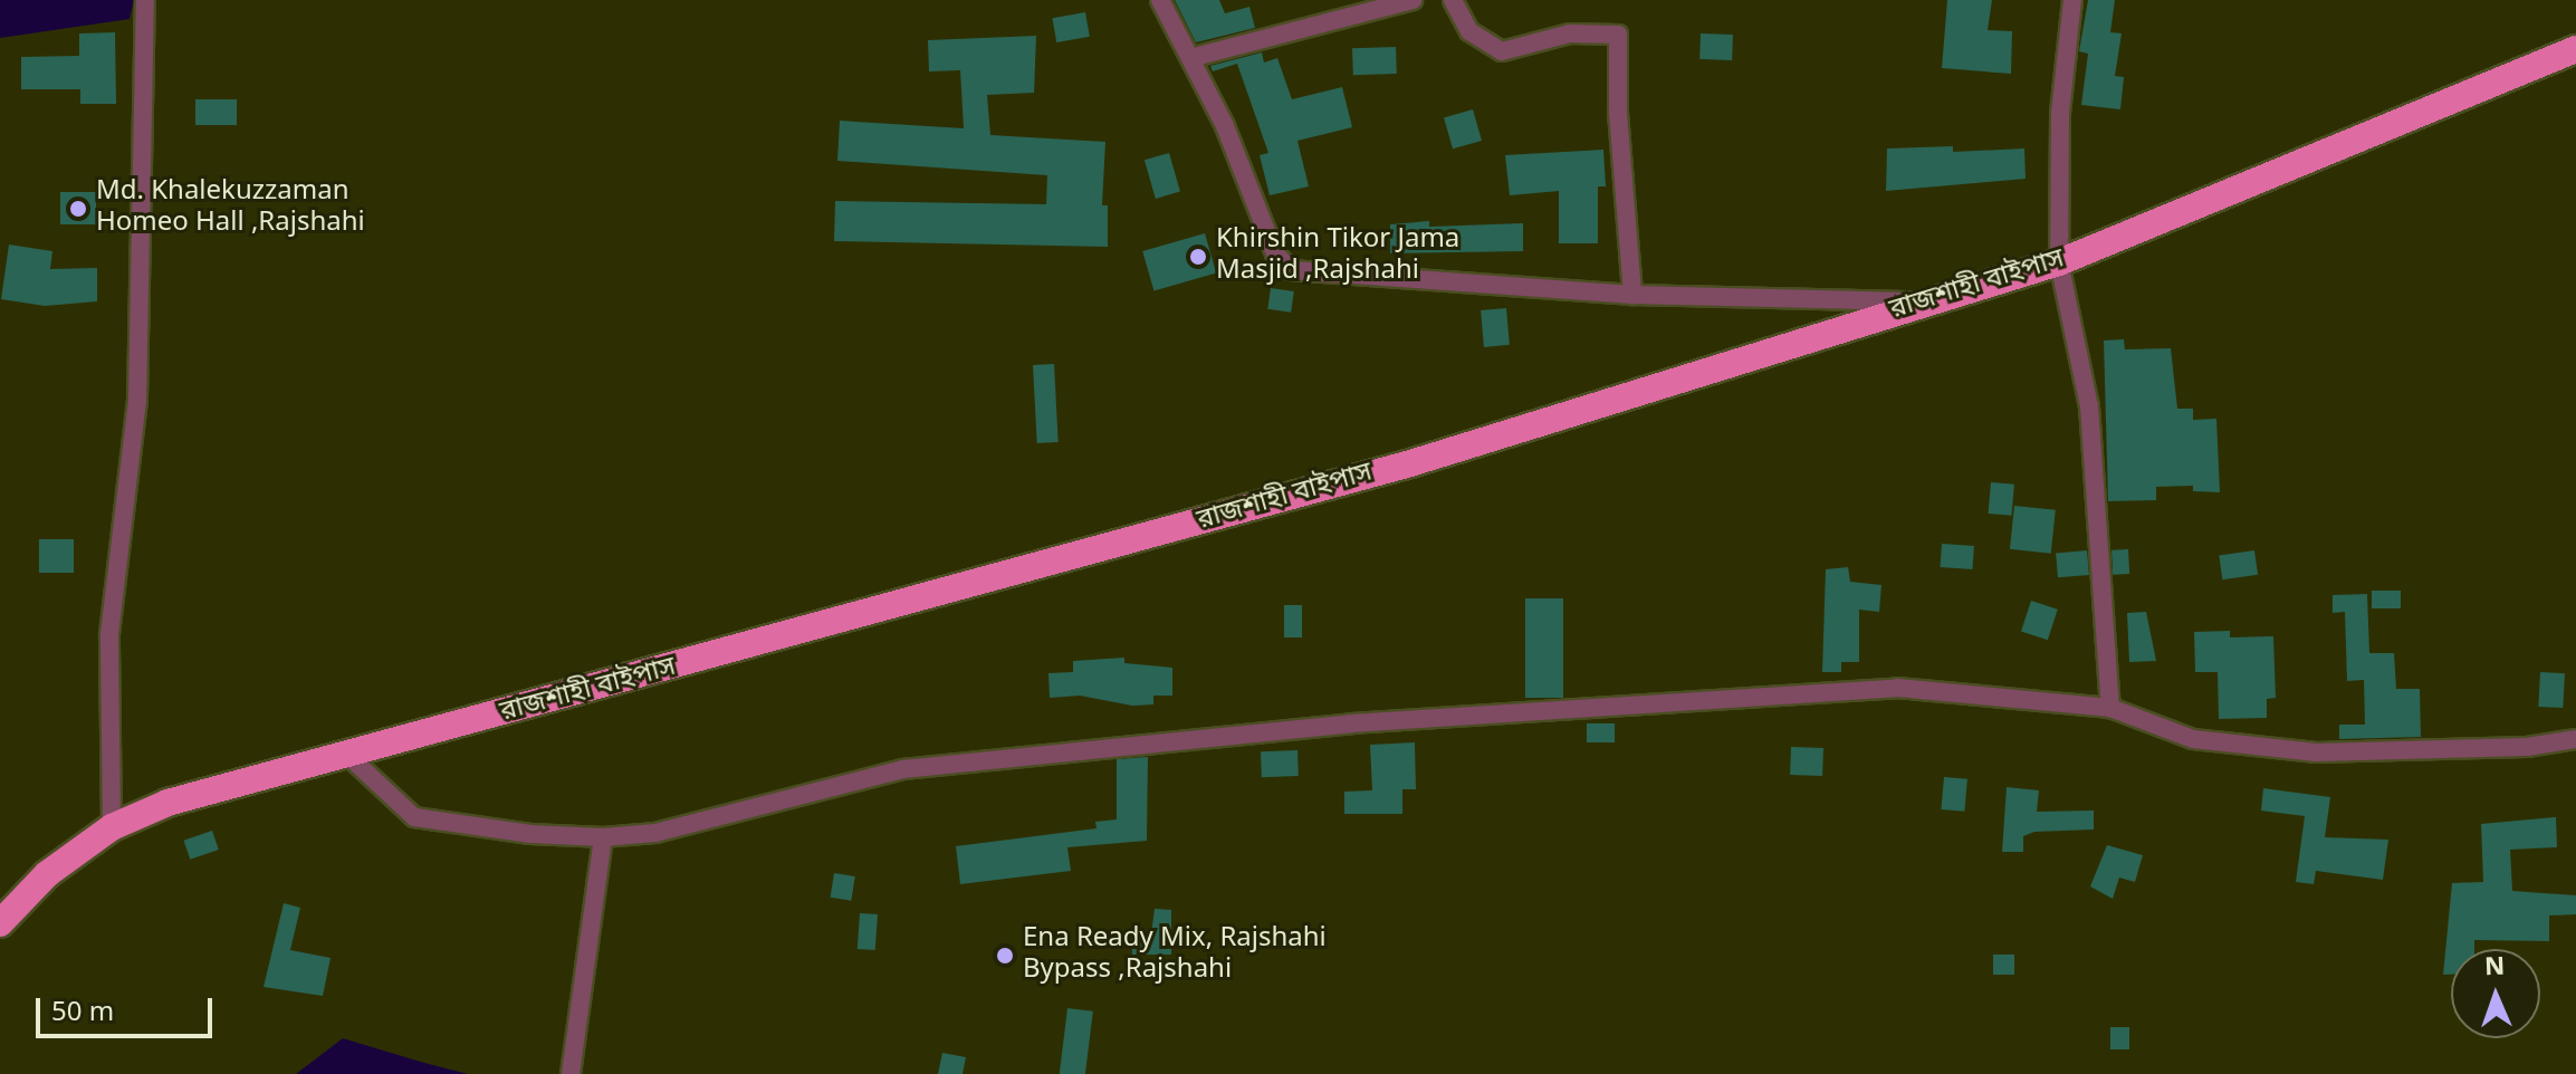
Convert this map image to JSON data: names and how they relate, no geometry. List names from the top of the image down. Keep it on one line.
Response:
{"streets":{"highway":["রাজশাহী বাইপাস"]},"places":["Md. Khalekuzzaman Homeo Hall ,Rajshahi","Khirshin Tikor Jama Masjid ,Rajshahi","Ena Ready Mix, Rajshahi Bypass ,Rajshahi"],"scale_bar":"50 m","north":"top"}
